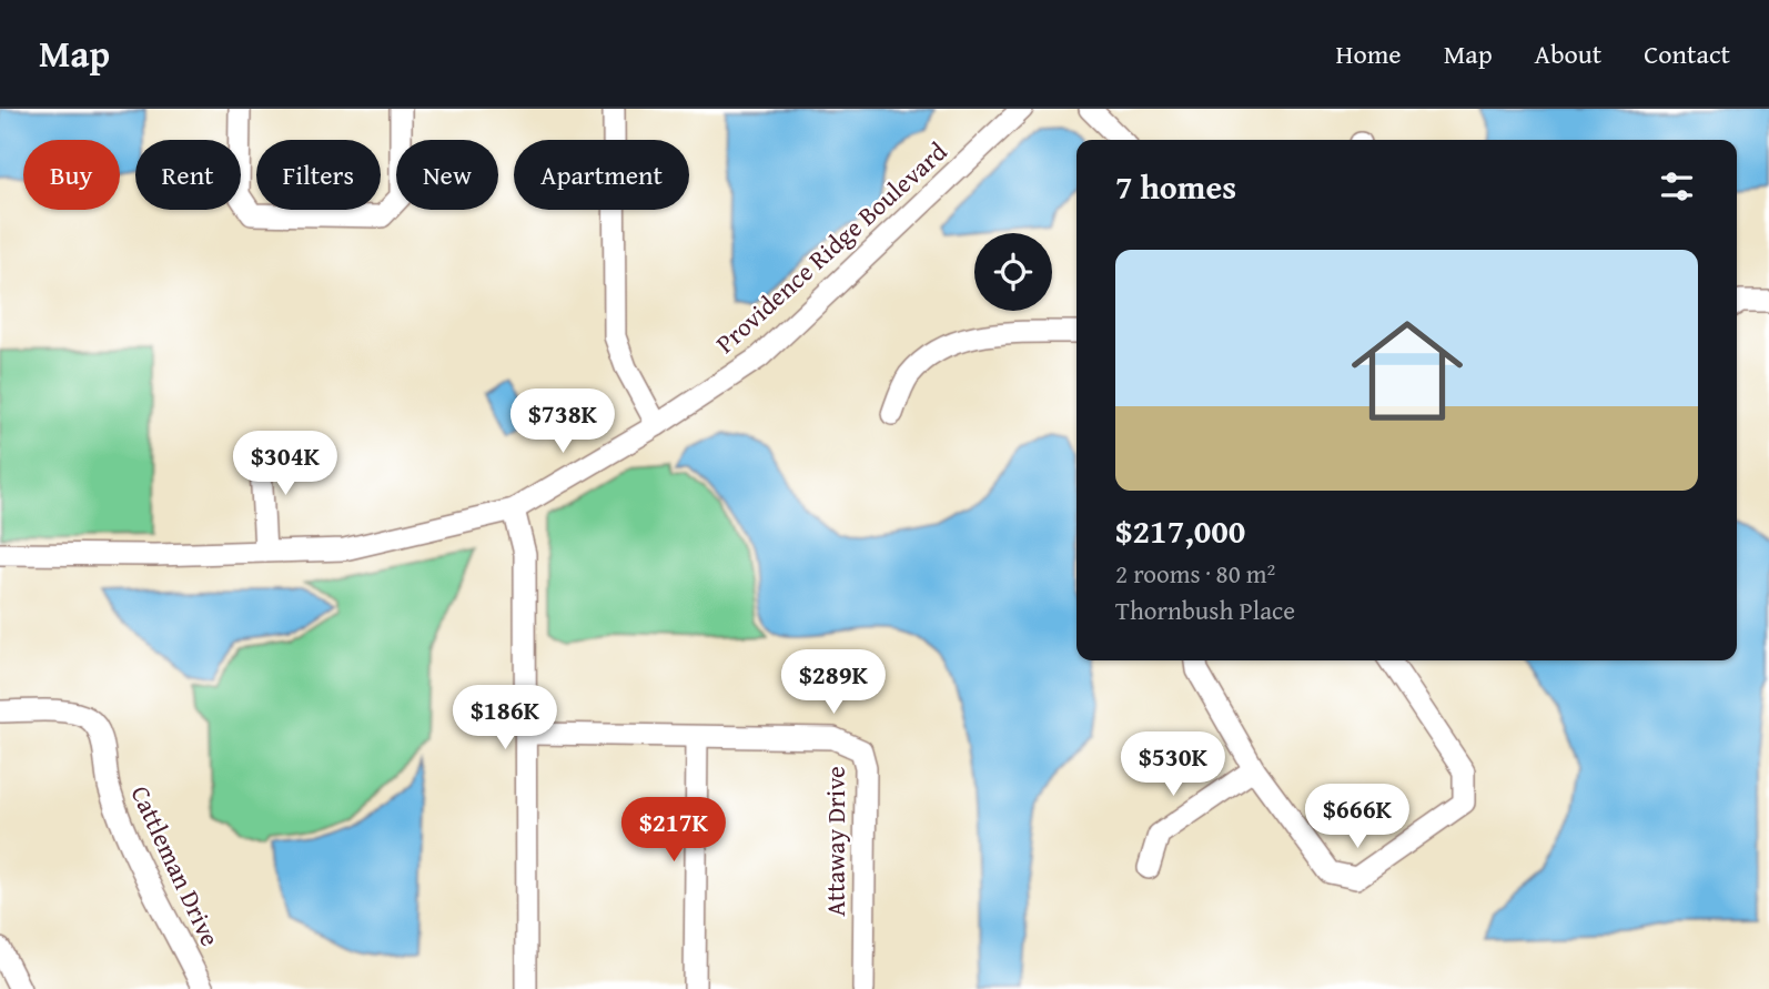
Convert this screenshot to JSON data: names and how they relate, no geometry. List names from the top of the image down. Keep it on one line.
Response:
{"streets":{"street":["Providence Ridge Boulevard","Attaway Drive","Cattleman Drive"]},"page":{"header":"Map","nav":["Home","Map","About","Contact"],"chip":["Buy","Rent","Filters","New","Apartment"],"heading":"7 homes","list":[{"name":"$217,000","note":"2 rooms · 80 m² · Thornbush Place"}],"price":["$738K","$304K","$289K","$186K","$530K","$666K","$217K"]}}
